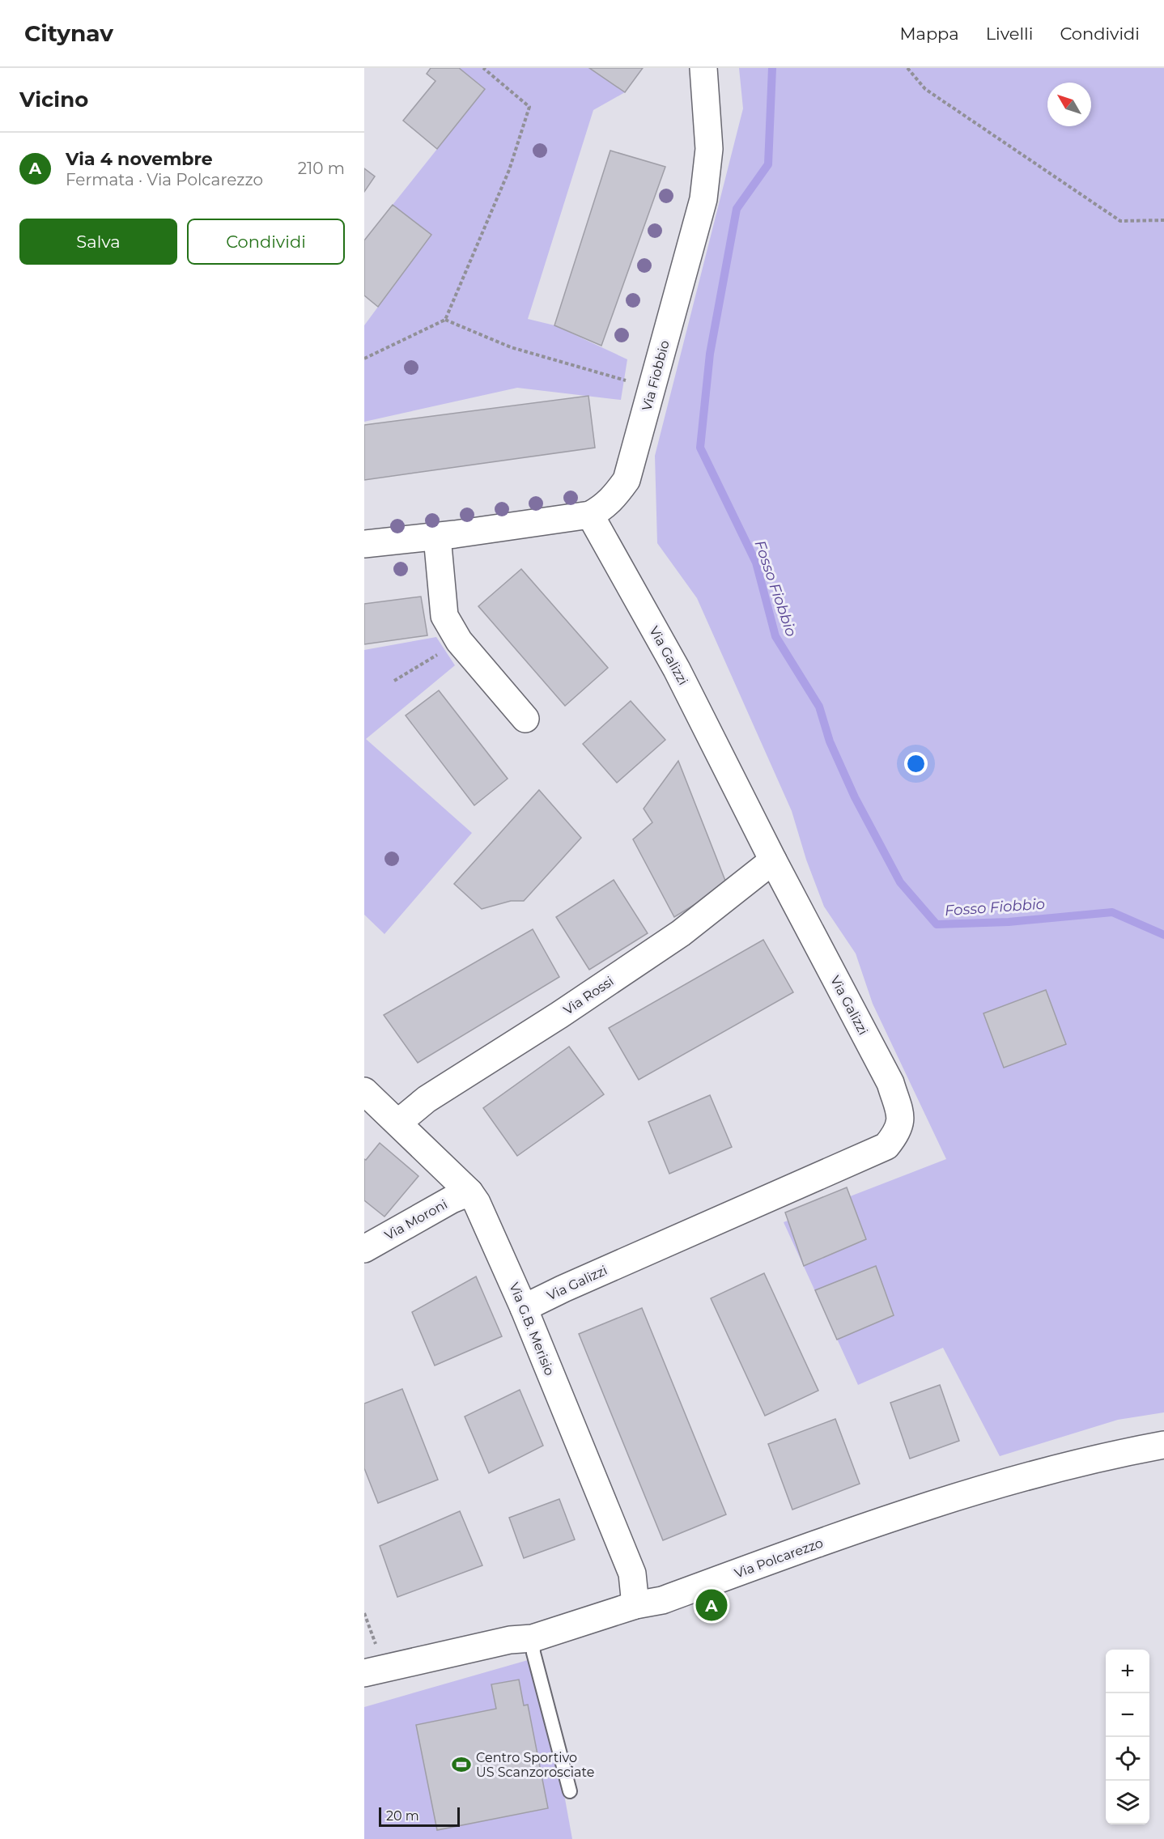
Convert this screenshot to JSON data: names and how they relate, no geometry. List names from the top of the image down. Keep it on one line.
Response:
{"streets":{"street":["Via Fiobbio","Via Galizzi","Via Rossi","Via Moroni","Via G.B. Merisio","Via Polcarezzo"]},"crossings":[["Via Fiobbio","Via Galizzi"],["Via Galizzi","Via Rossi"],["Via Galizzi","Via G.B. Merisio"],["Via Rossi","Via G.B. Merisio"],["Via Moroni","Via G.B. Merisio"],["Via G.B. Merisio","Via Polcarezzo"]],"water":["Fosso Fiobbio"],"places":{"sports":["Centro Sportivo US Scanzorosciate"]},"scale_bar":"20 m","north":"top left","page":{"header":"Citynav","nav":["Mappa","Livelli","Condividi"],"heading":"Vicino","list":[{"mark":"A","name":"Via 4 novembre","note":"Fermata · Via Polcarezzo","value":"210 m"}],"buttons":["Salva","Condividi"],"pins":"A","map_buttons":["+","−"],"scale":"20 m"}}
